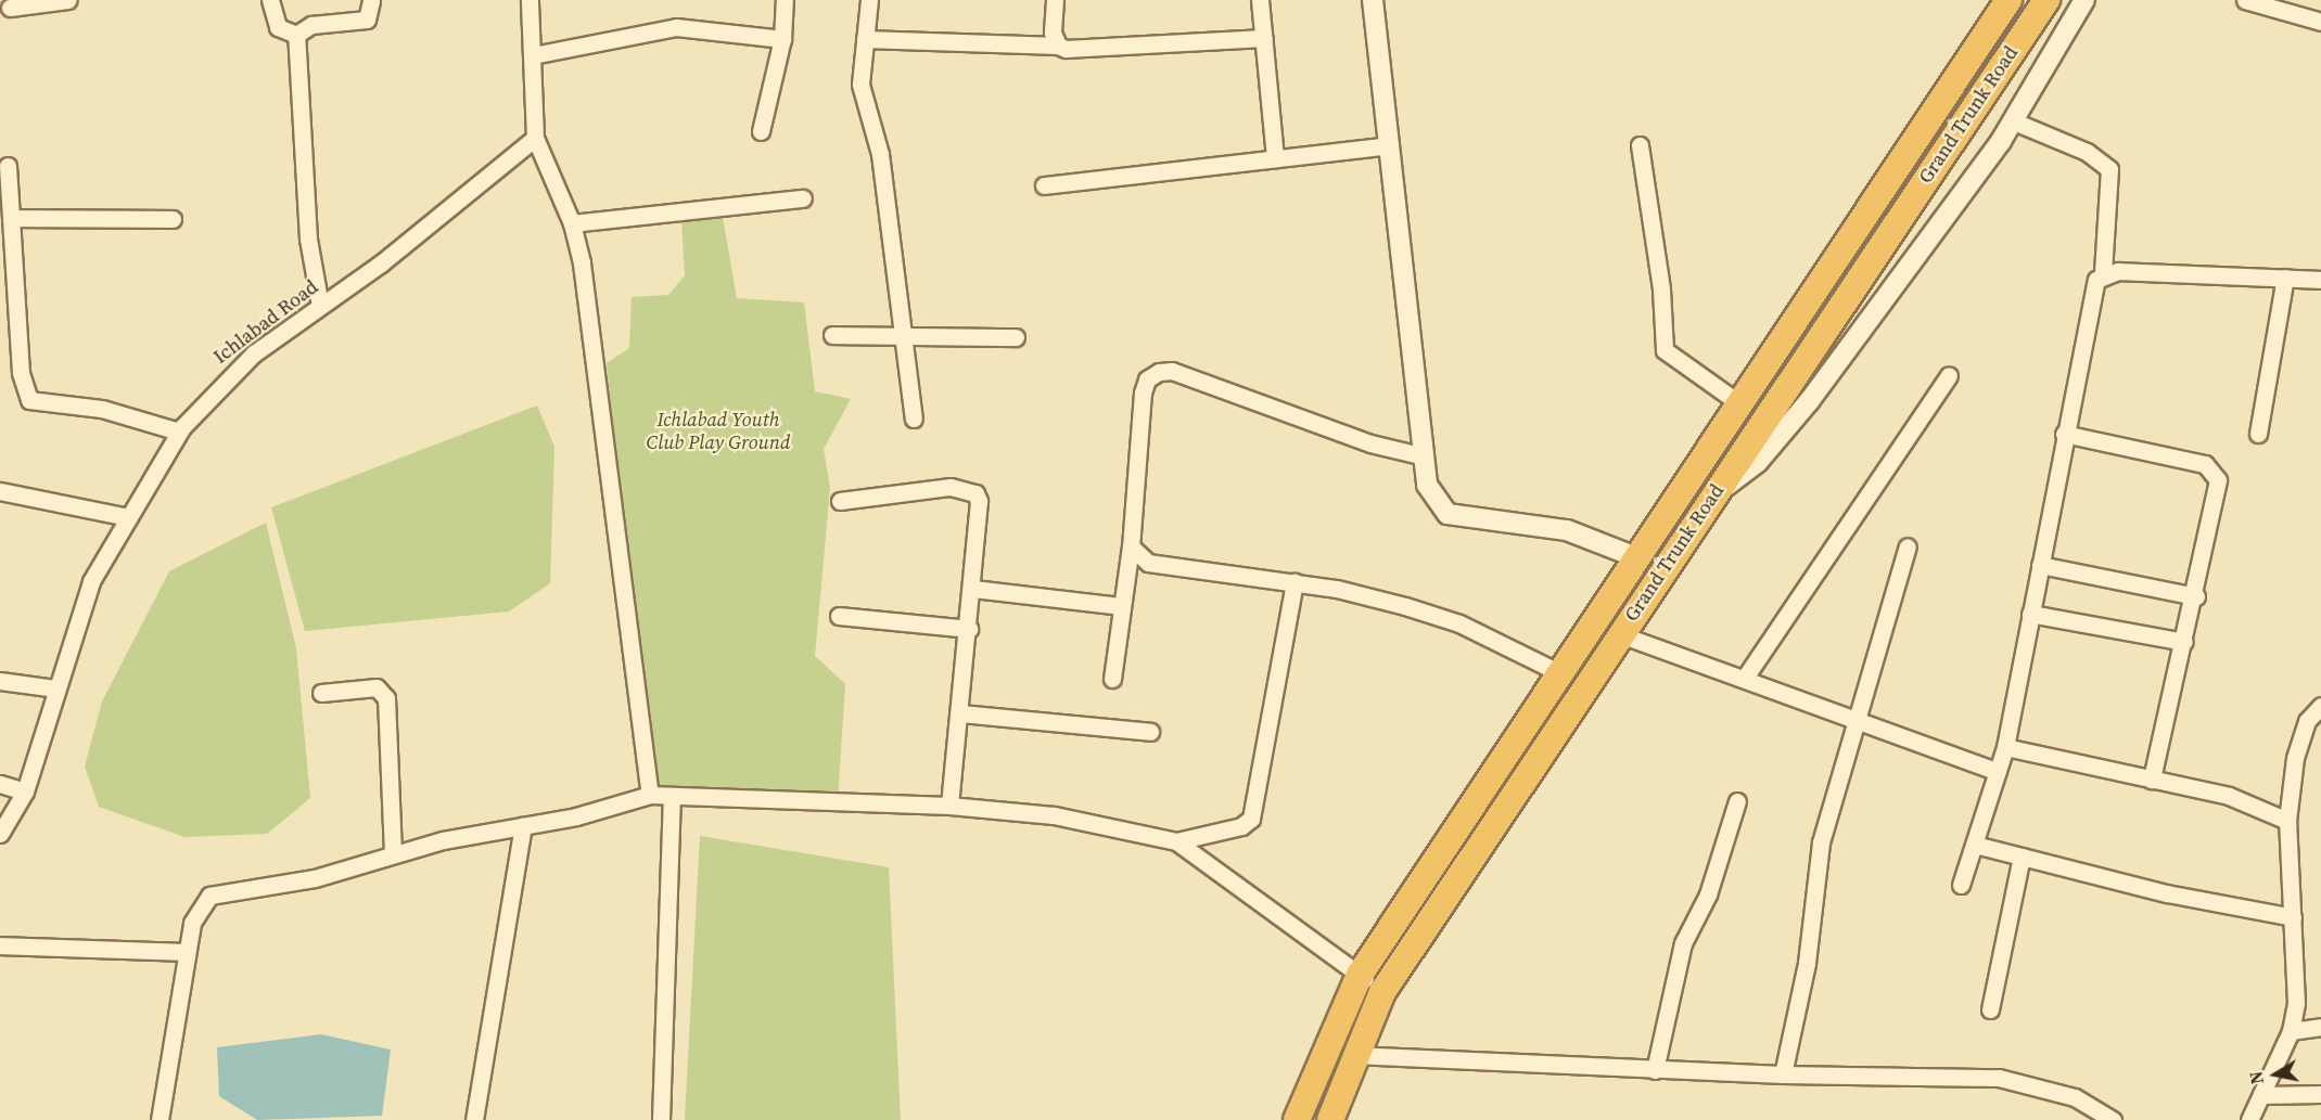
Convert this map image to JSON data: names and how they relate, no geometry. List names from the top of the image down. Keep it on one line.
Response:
{"streets":{"highway":["Grand Trunk Road"],"street":["Ichlabad Road"]},"parks":["Ichlabad Youth Club Play Ground"],"north":"left"}
